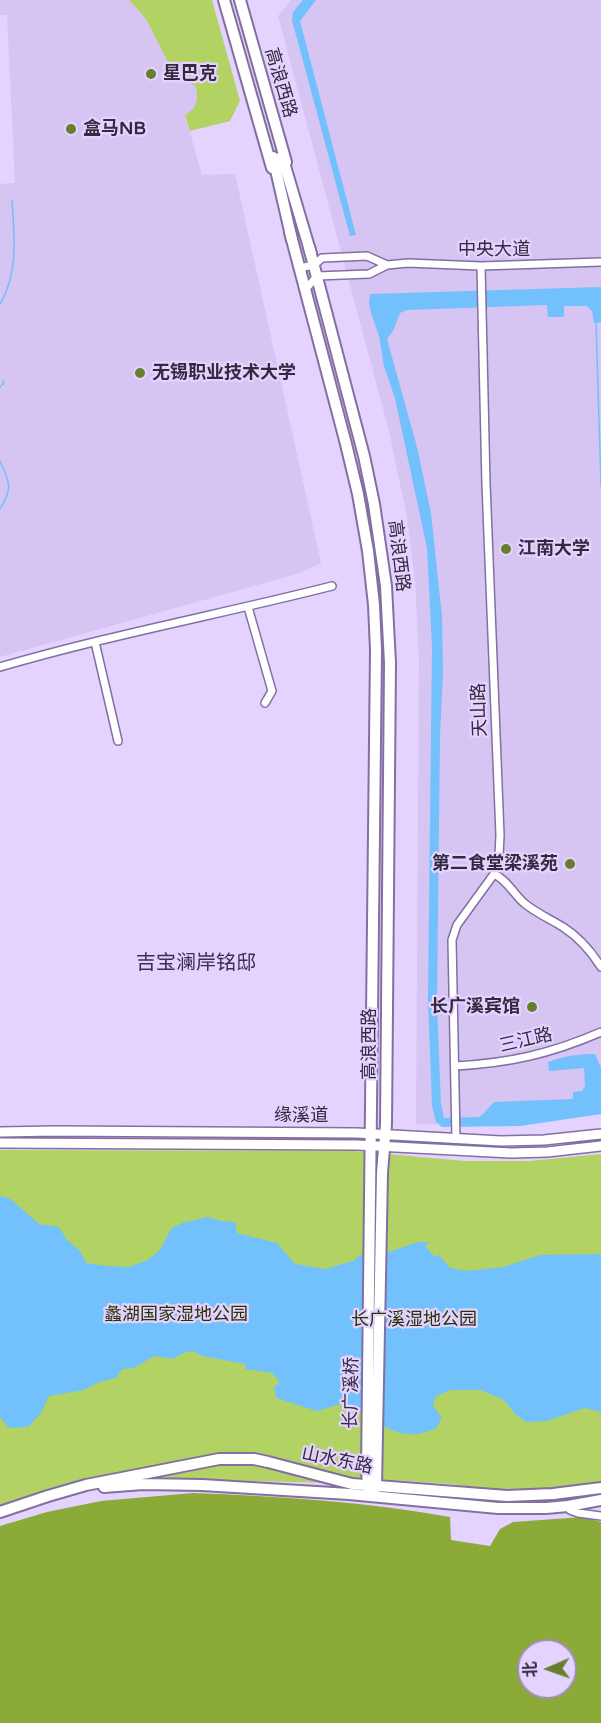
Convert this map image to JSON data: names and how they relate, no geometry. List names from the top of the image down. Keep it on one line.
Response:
{"streets":{"main road":["高浪西路","缘溪道","长广溪桥","山水东路"],"street":["中央大道","天山路","三江路"]},"crossings":[["高浪西路","缘溪道"],["高浪西路","长广溪桥"],["中央大道","天山路"],["天山路","三江路"],["天山路","缘溪道"],["长广溪桥","山水东路"]],"districts":["吉宝澜岸铭邸"],"parks":["蠡湖国家湿地公园","长广溪湿地公园"],"places":["星巴克","盒马NB","无锡职业技术大学","江南大学","第二食堂梁溪苑","长广溪宾馆"],"north":"left"}
